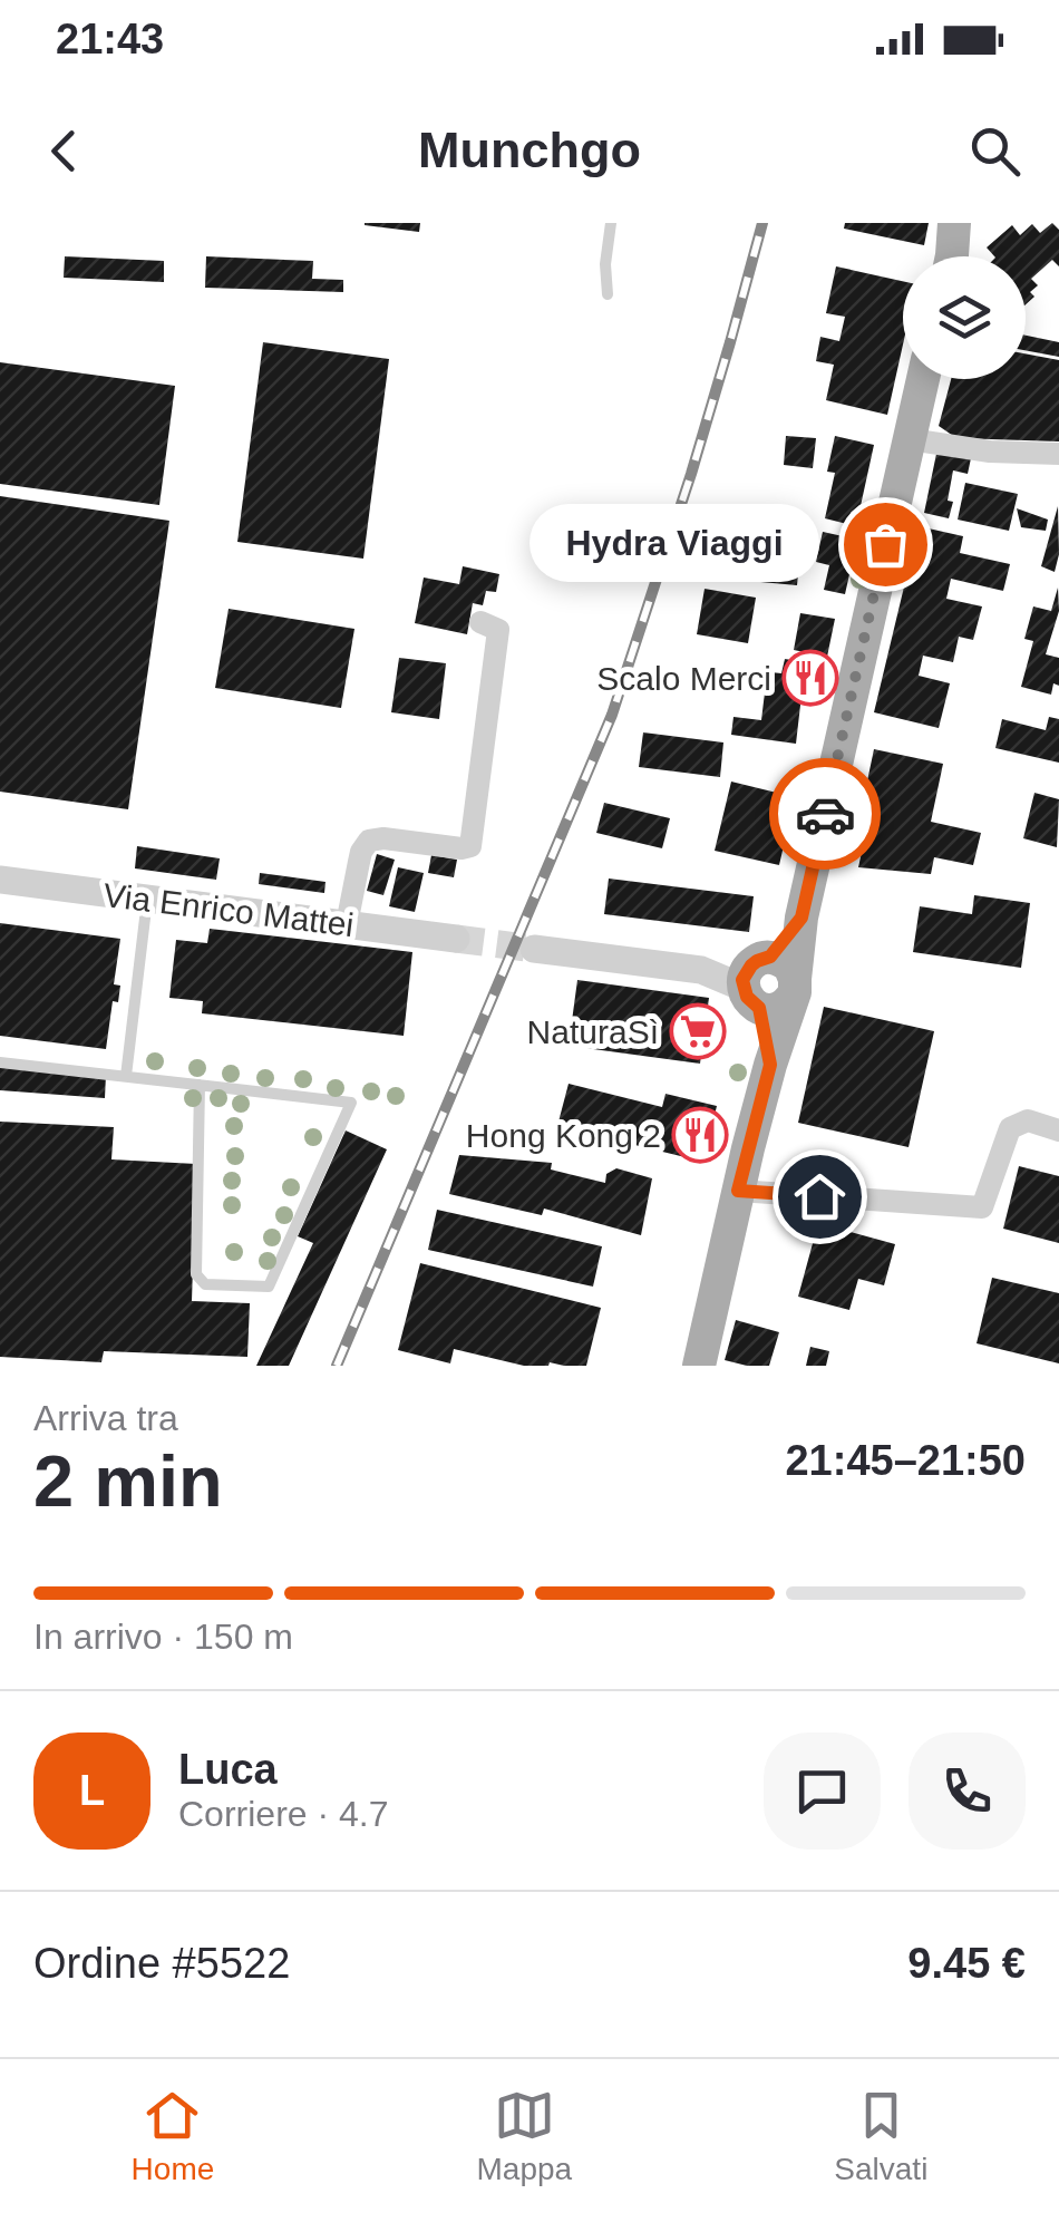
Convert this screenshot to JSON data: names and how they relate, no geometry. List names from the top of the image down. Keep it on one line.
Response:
{"streets":{"street":["Via Enrico Mattei"]},"places":{"other":["Hydra Viaggi"],"restaurant":["Scalo Merci","Hong Kong 2"],"supermarket":["NaturaSì"]},"page":{"status":"21:43","header":"Munchgo","bubble":"Hydra Viaggi","heading":["2 min","Arriva tra","21:45–21:50"],"panel":["Luca","Corriere · 4.7","Ordine #5522","9.45 €"],"bar":"In arrivo · 150 m","round":"L","tabs":["Home","Mappa","Salvati"]}}
